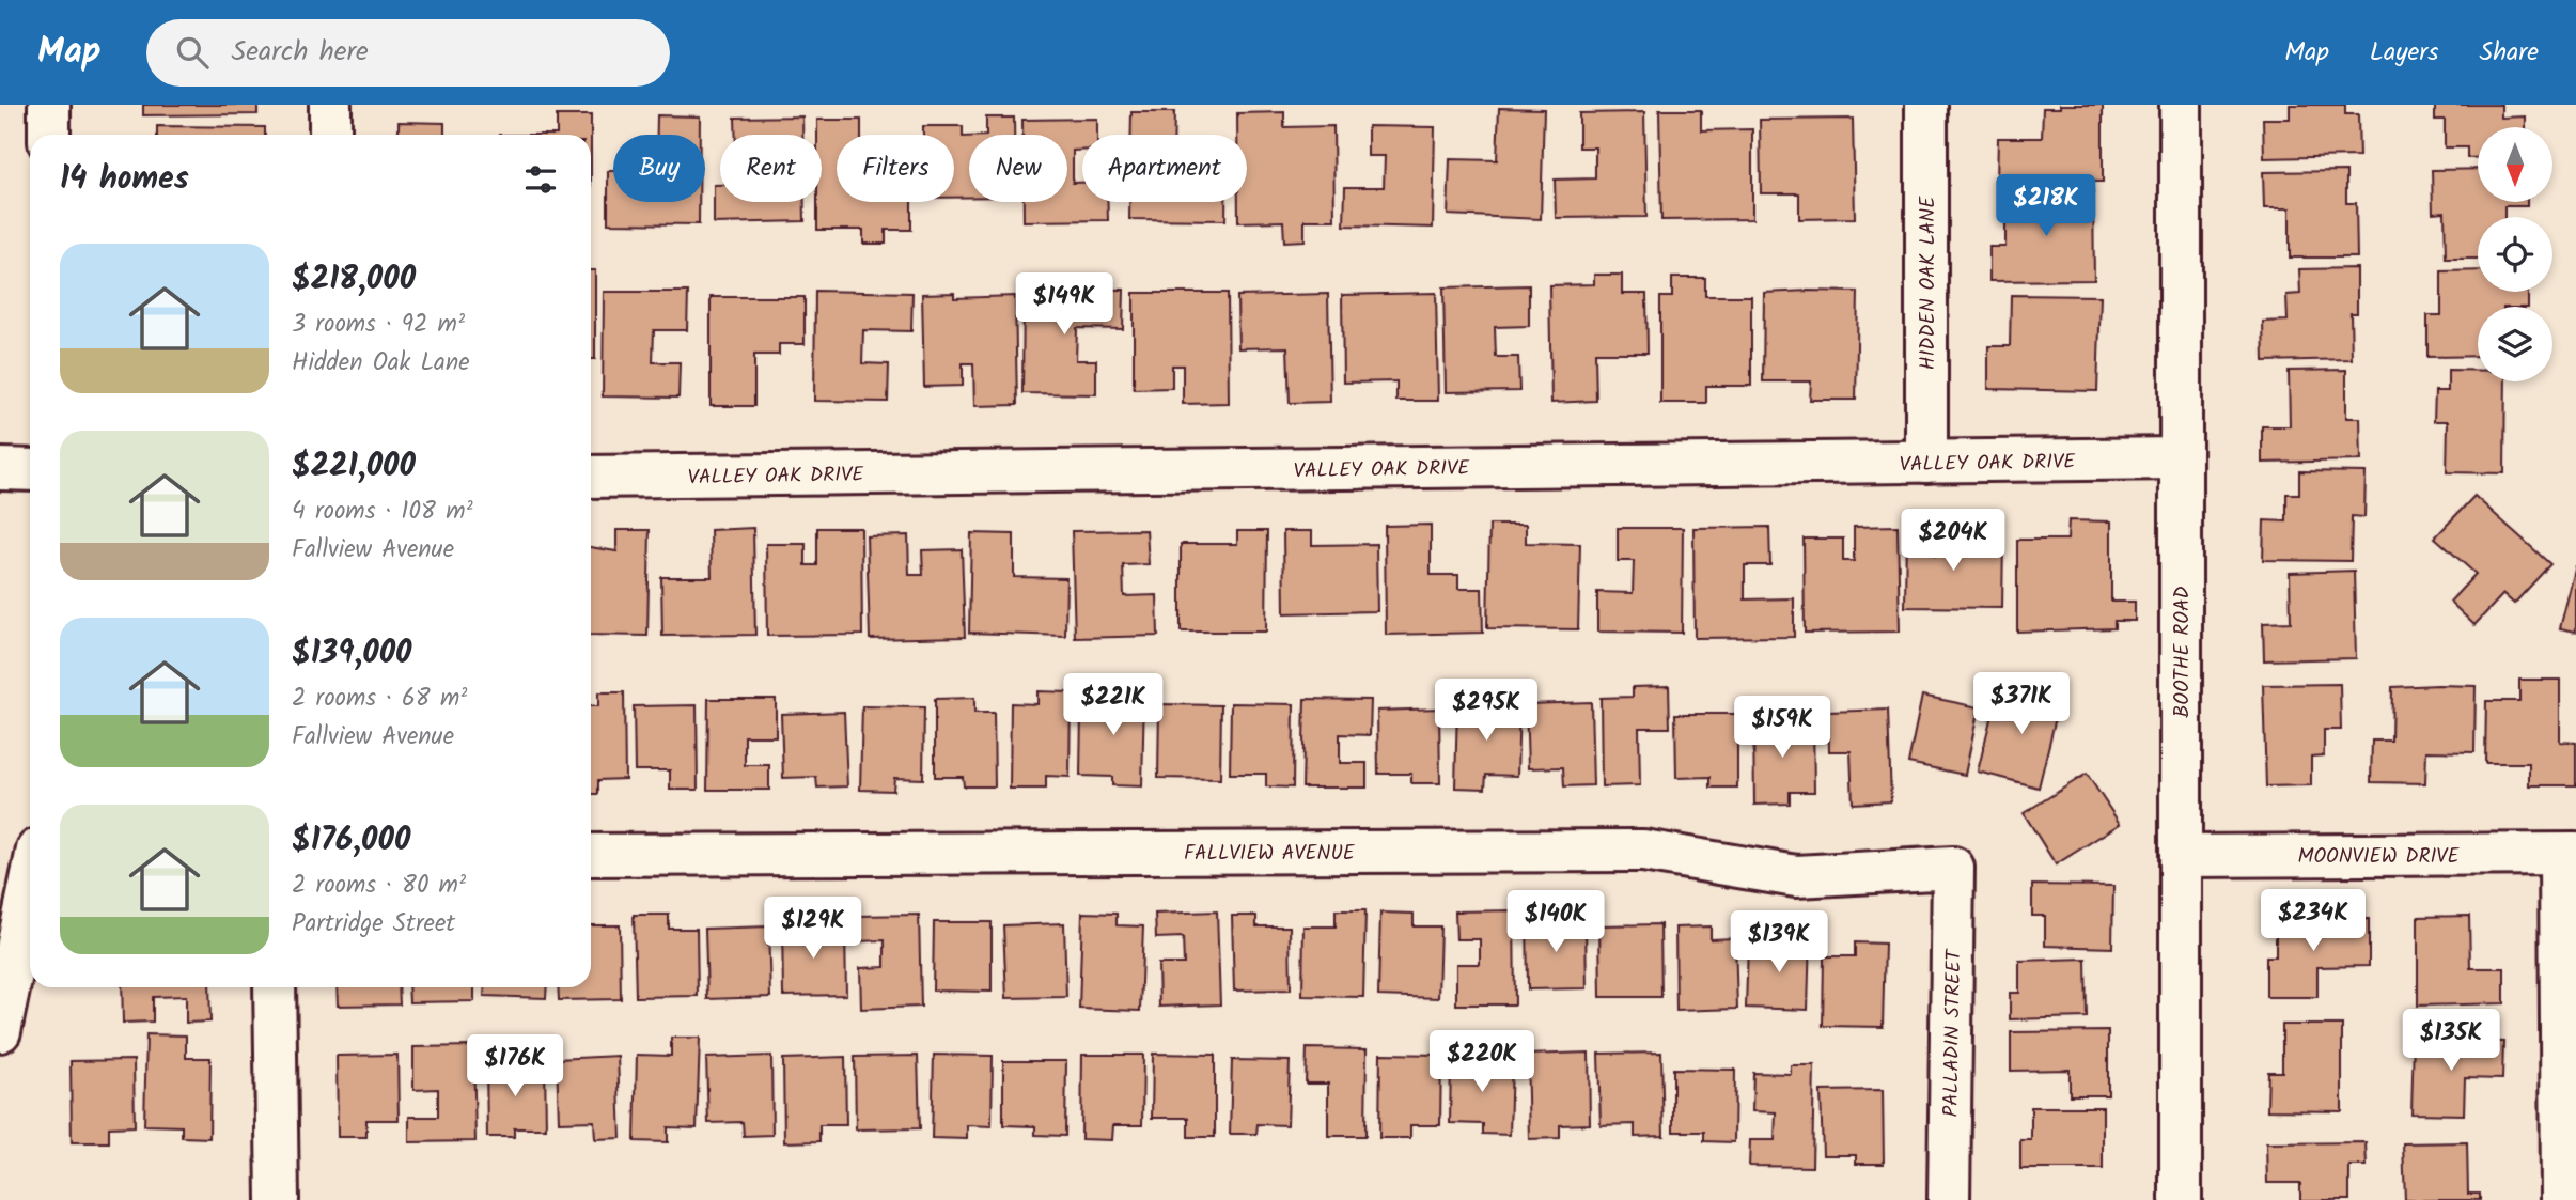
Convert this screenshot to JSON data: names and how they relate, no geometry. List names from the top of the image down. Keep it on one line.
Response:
{"streets":{"street":["HIDDEN OAK LANE","VALLEY OAK DRIVE","BOOTHE ROAD","FALLVIEW AVENUE","MOONVIEW DRIVE","PALLADIN STREET"]},"crossings":[["HIDDEN OAK LANE","VALLEY OAK DRIVE"],["VALLEY OAK DRIVE","BOOTHE ROAD"],["BOOTHE ROAD","MOONVIEW DRIVE"],["FALLVIEW AVENUE","PALLADIN STREET"]],"north":"bottom","page":{"header":"Map","search":"Search here","nav":["Map","Layers","Share"],"chip":["Buy","Rent","Filters","New","Apartment"],"heading":"14 homes","price":["$218K","$149K","$204K","$371K","$221K","$295K","$159K","$234K","$140K","$129K","$139K","$135K","$220K","$176K"],"list":[{"name":"$218,000","note":"3 rooms · 92 m² · Hidden Oak Lane"},{"name":"$221,000","note":"4 rooms · 108 m² · Fallview Avenue"},{"name":"$139,000","note":"2 rooms · 68 m² · Fallview Avenue"},{"name":"$176,000","note":"2 rooms · 80 m² · Partridge Street"}]}}
